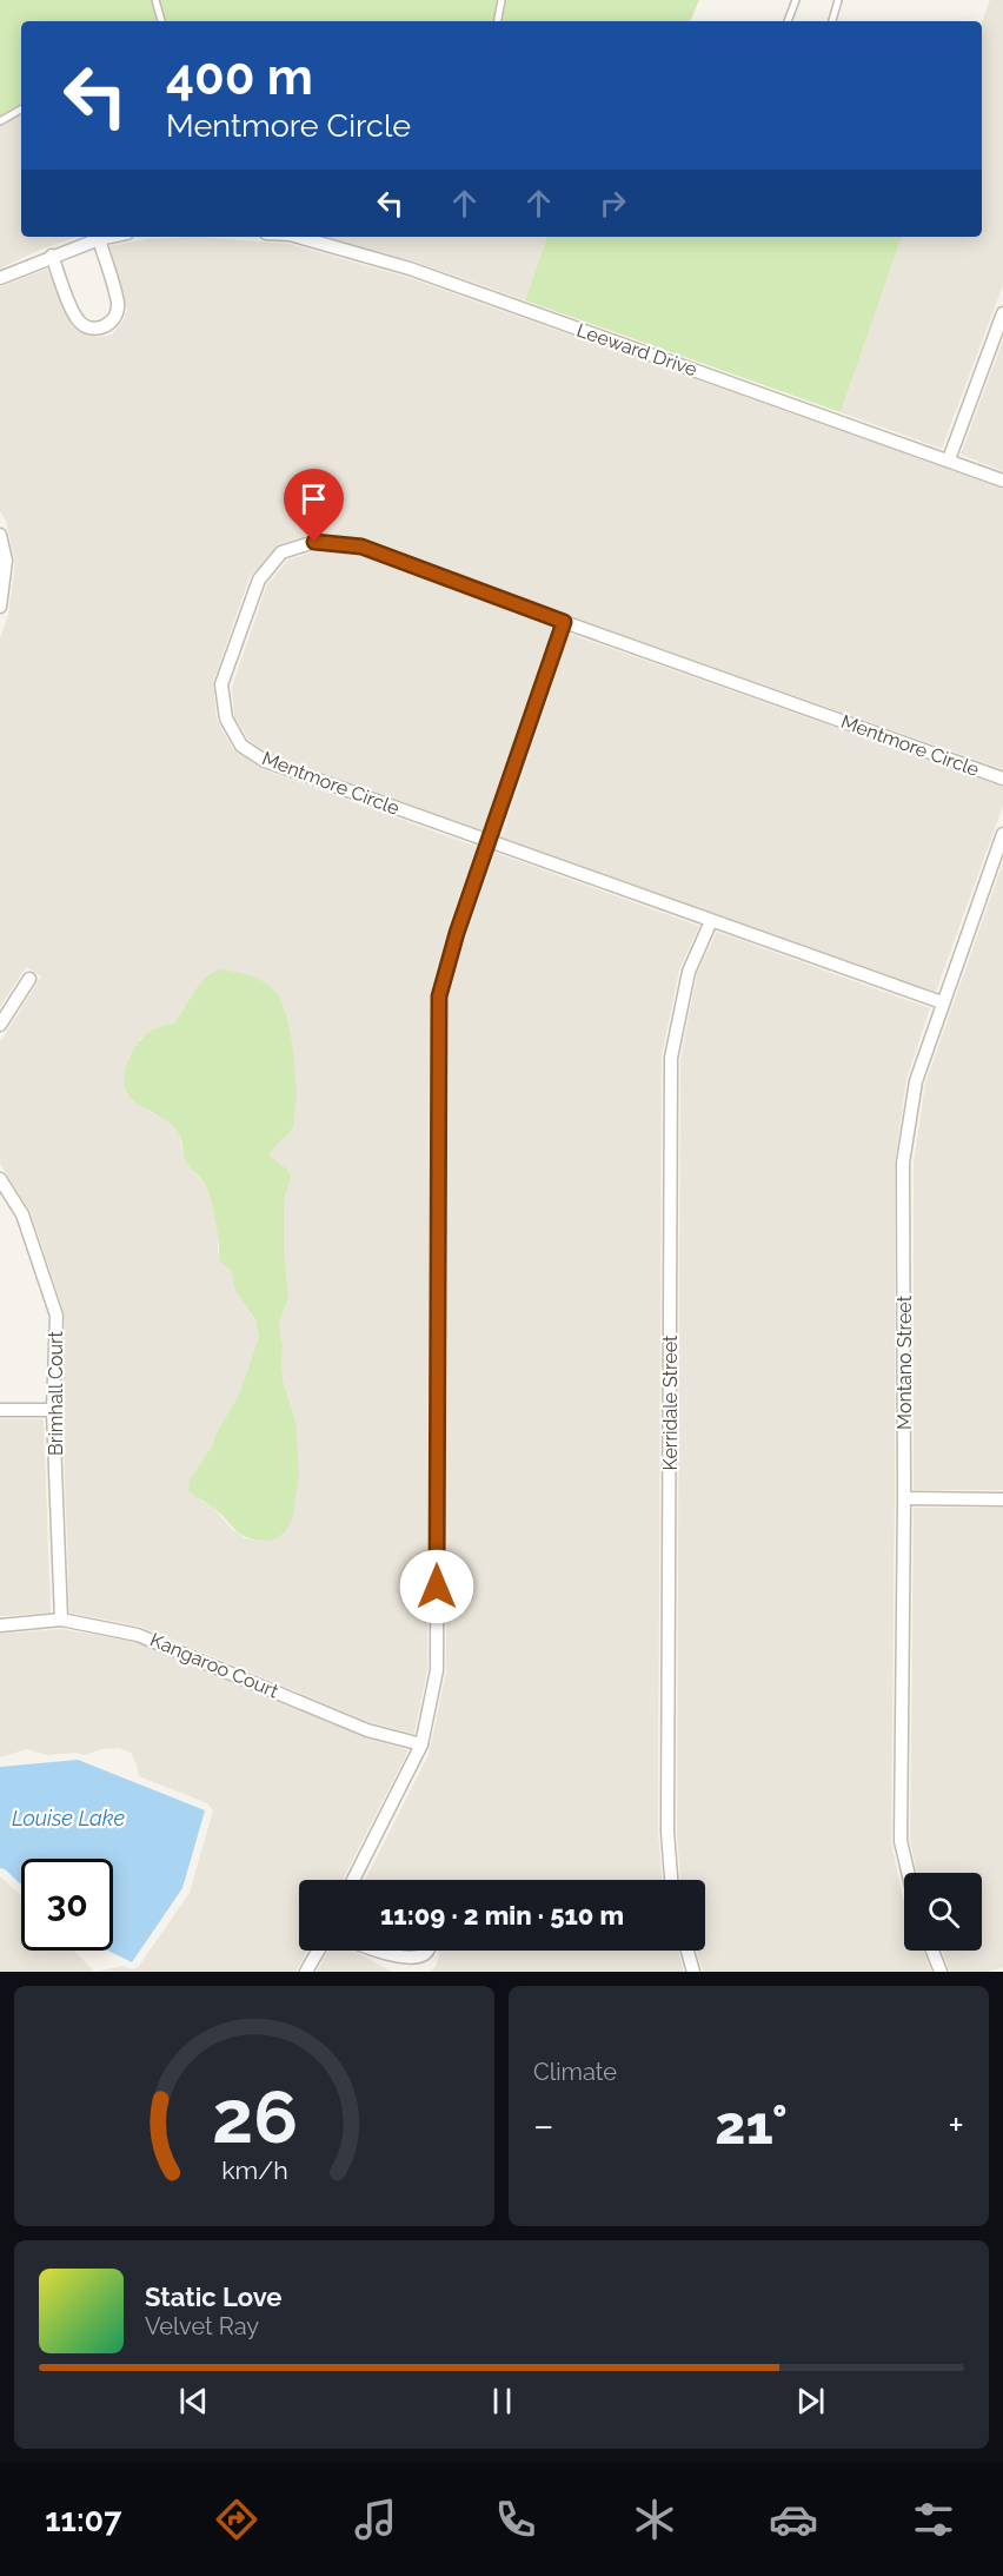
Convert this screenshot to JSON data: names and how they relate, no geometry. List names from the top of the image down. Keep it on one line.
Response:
{"streets":{"street":["Leeward Drive","Mentmore Circle","Montano Street","Brimhall Court","Kerridale Street","Kangaroo Court"]},"crossings":[["Mentmore Circle","Montano Street"],["Mentmore Circle","Kerridale Street"],["Brimhall Court","Kangaroo Court"]],"water":["Louise Lake"],"page":{"turn":["400 m","Mentmore Circle"],"limit":"30","trip":"11:09 · 2 min · 510 m","tile":"Climate","heat":["−","21°","+"],"song":["Static Love","Velvet Ray"],"tabs":"11:07","gauge":["26","km/h"]}}
